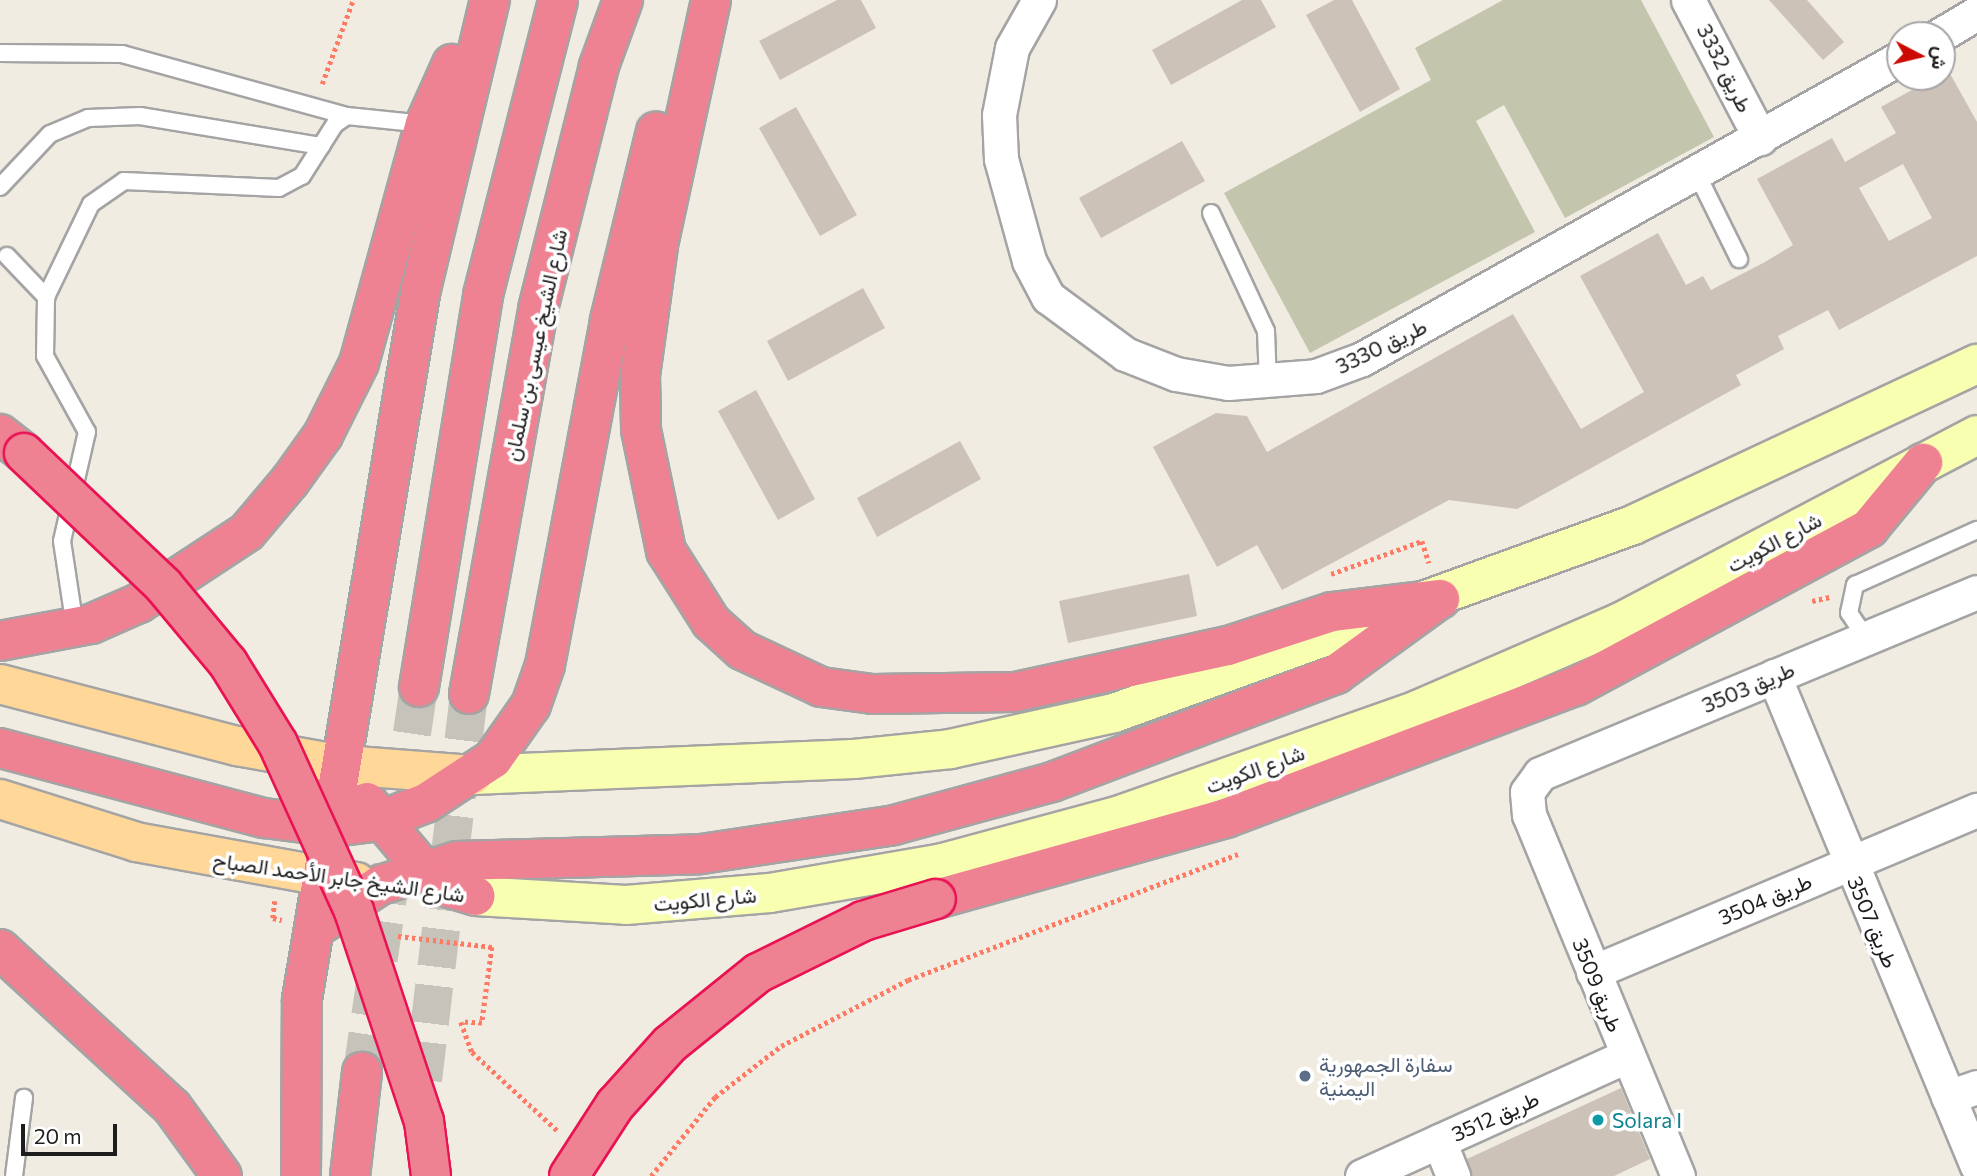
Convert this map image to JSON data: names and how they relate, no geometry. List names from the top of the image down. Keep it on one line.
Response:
{"streets":{"highway":["شارع الشيخ عيسى بن سلمان"],"main road":["شارع الكويت","شارع الشيخ جابر الأحمد الصباح"],"street":["طريق 3332","طريق 3330","طريق 3503","طريق 3504","طريق 3507","طريق 3509","طريق 3512"]},"crossings":[["طريق 3332","طريق 3330"],["شارع الكويت","شارع الشيخ جابر الأحمد الصباح"],["طريق 3503","طريق 3507"],["طريق 3503","طريق 3509"],["طريق 3504","طريق 3507"],["طريق 3504","طريق 3509"],["طريق 3509","طريق 3512"]],"places":["سفارة الجمهورية اليمنية","Solara I"],"scale_bar":"20 m","north":"right"}
